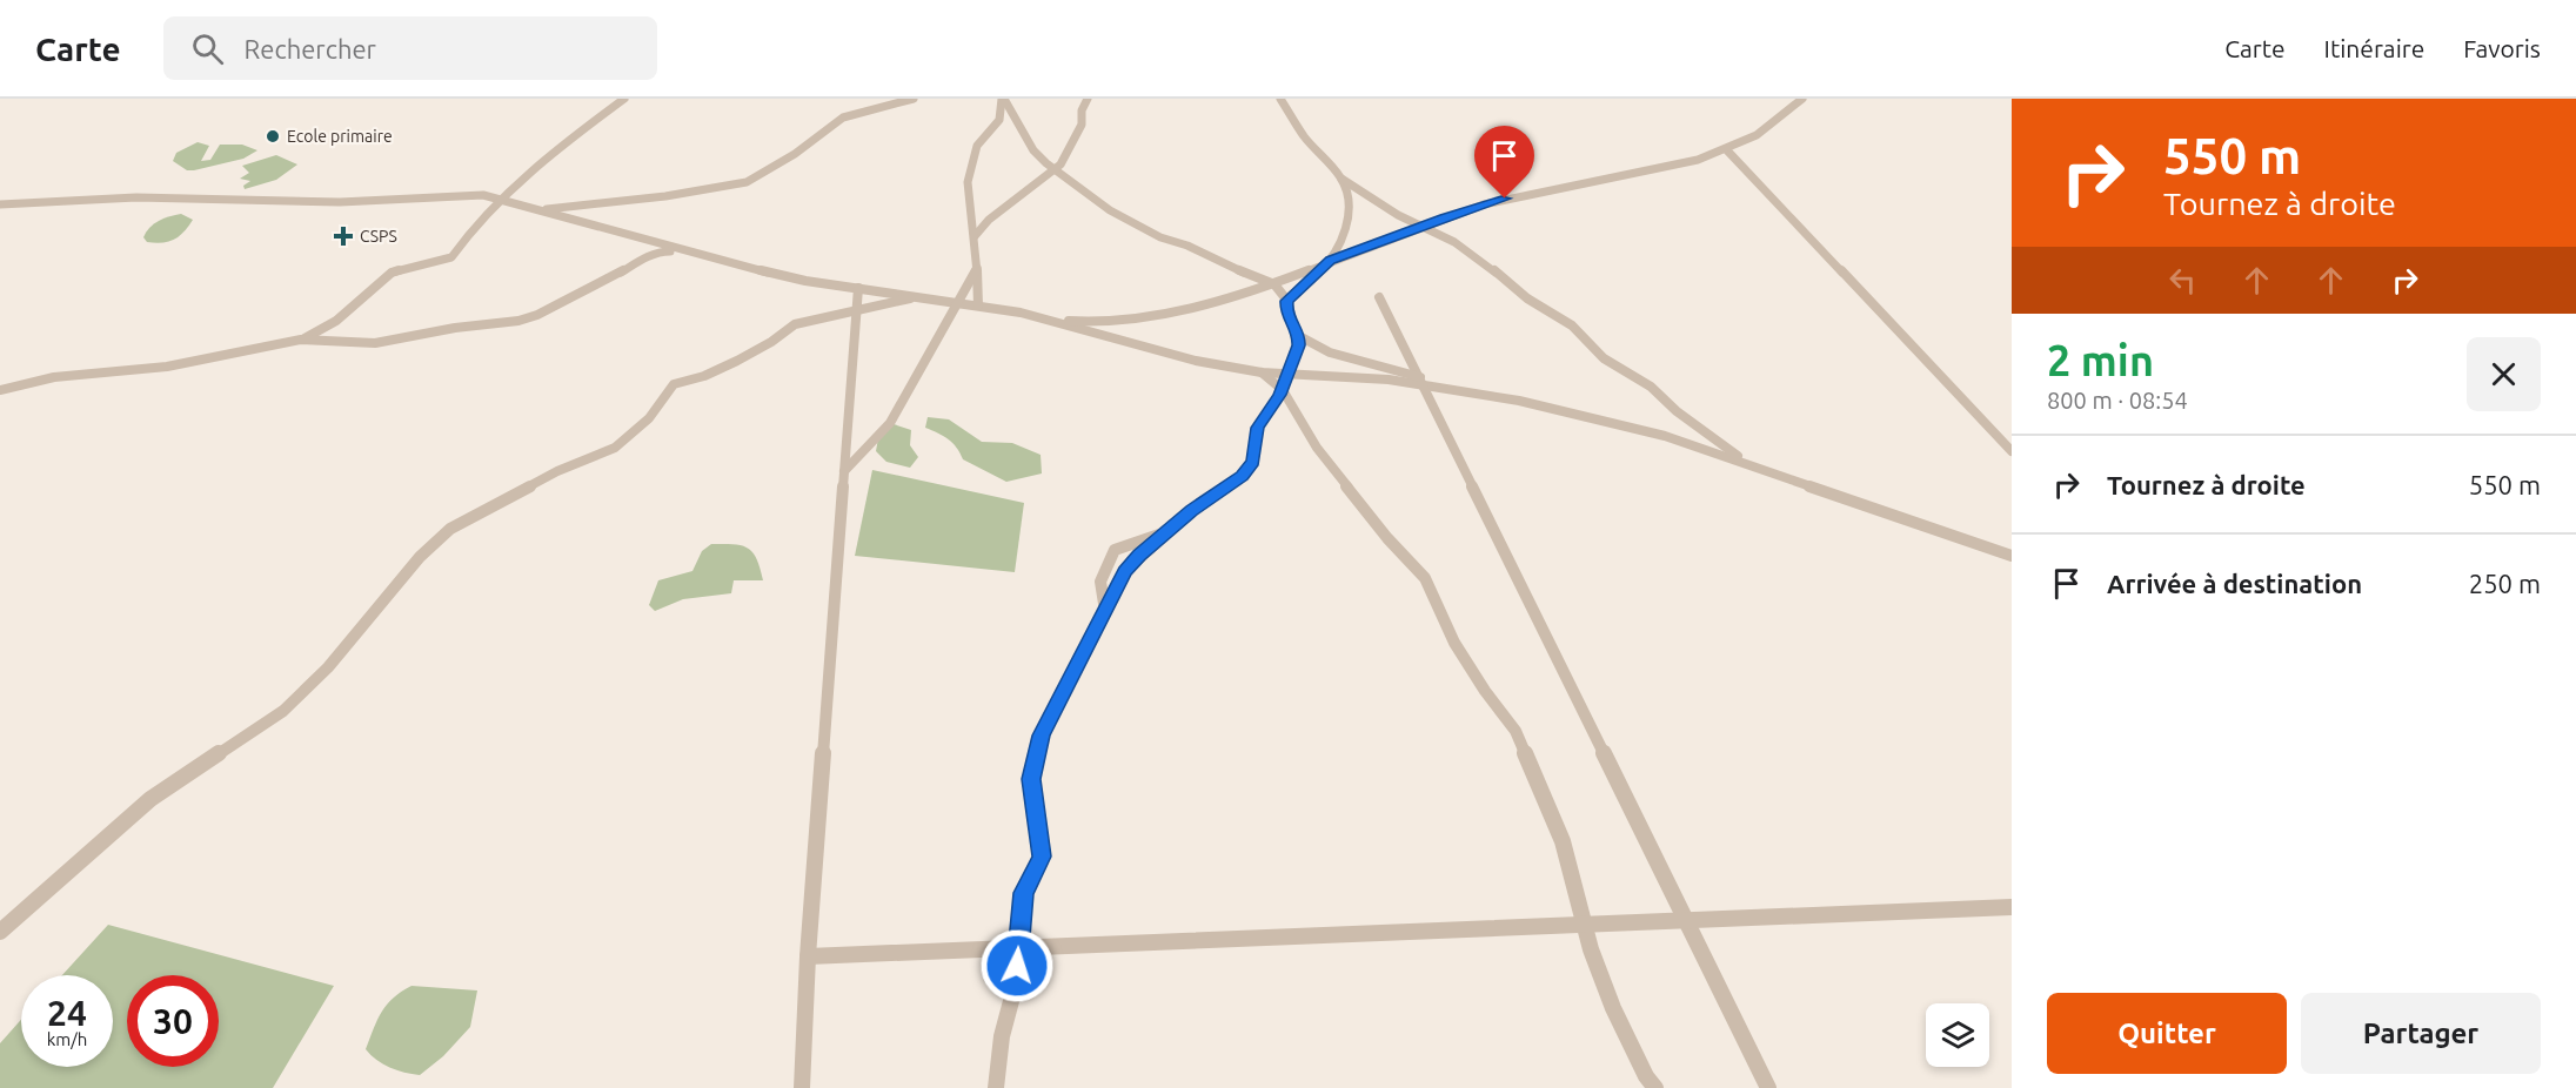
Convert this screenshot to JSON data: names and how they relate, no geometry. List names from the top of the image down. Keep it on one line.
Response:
{"places":{"other":["Ecole primaire"],"health":["CSPS"]},"page":{"header":"Carte","search":"Rechercher","nav":["Carte","Itinéraire","Favoris"],"turn":["550 m","Tournez à droite"],"heading":["2 min","800 m · 08:54"],"list":[{"name":"Tournez à droite","value":"550 m"},{"name":"Arrivée à destination","value":"250 m"}],"speed":"24 km/h","limit":"30","buttons":["Quitter","Partager"]}}
